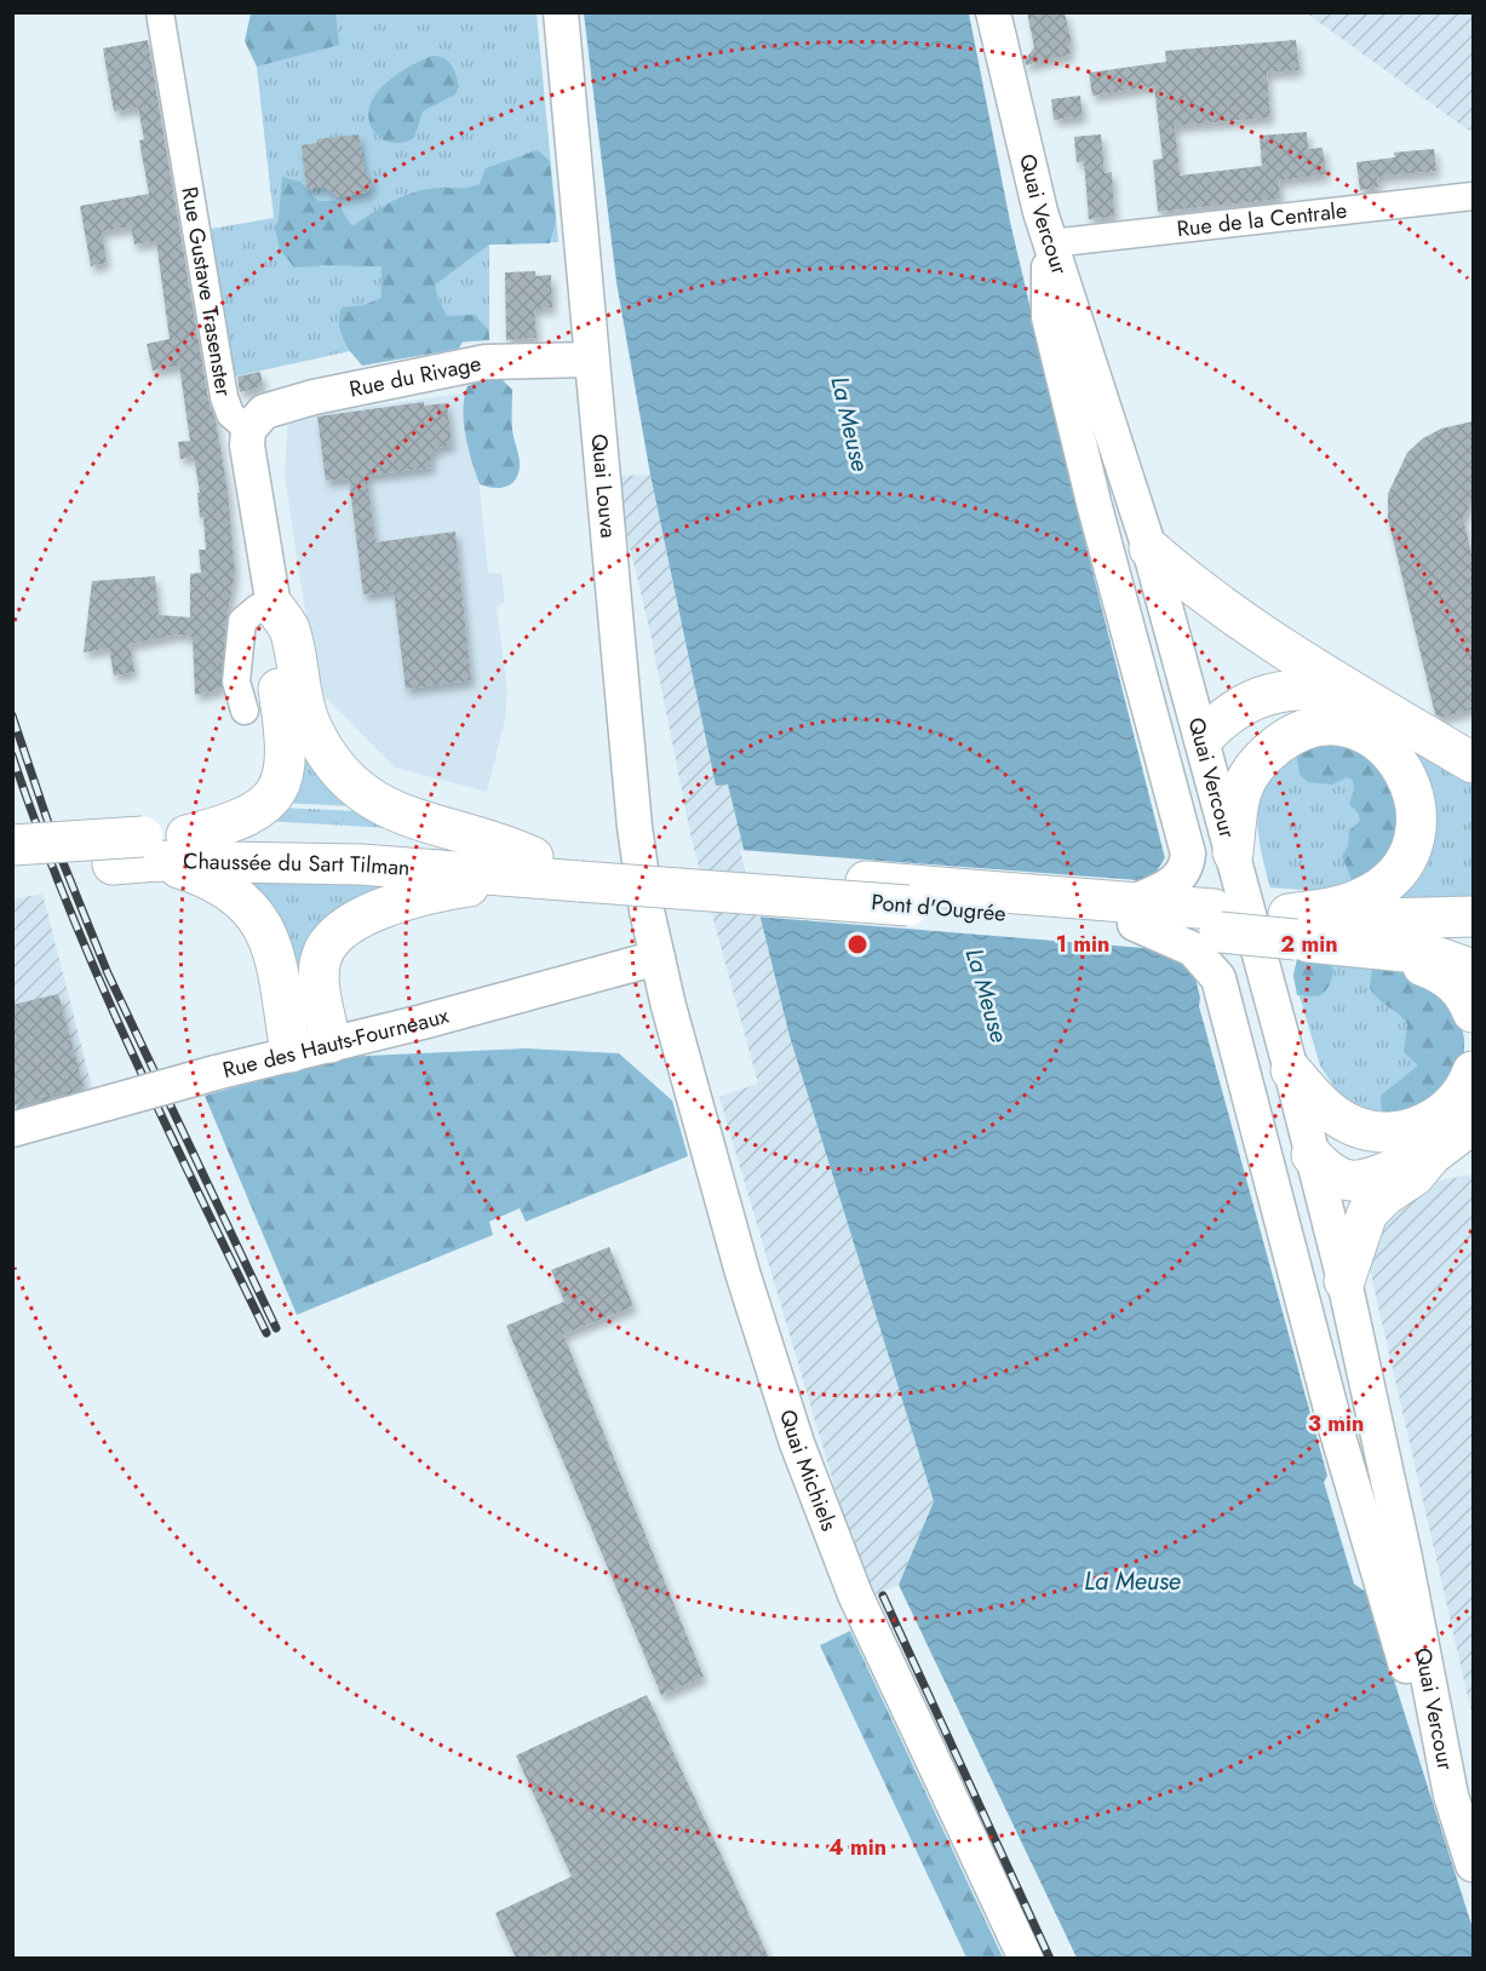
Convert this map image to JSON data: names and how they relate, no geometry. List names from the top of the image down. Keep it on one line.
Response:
{"streets":{"highway":["Chaussée du Sart Tilman","Pont d'Ougrée"],"main road":["Quai Vercour","Rue du Rivage","Quai Louva","Rue des Hauts-Fourneaux","Quai Michiels"],"street":["Rue de la Centrale","Rue Gustave Trasenster"]},"crossings":[["Quai Vercour","Rue de la Centrale"],["Rue Gustave Trasenster","Rue du Rivage"],["Rue du Rivage","Quai Louva"],["Quai Louva","Rue des Hauts-Fourneaux"],["Quai Louva","Quai Michiels"],["Chaussée du Sart Tilman","Pont d'Ougrée"],["Rue des Hauts-Fourneaux","Quai Michiels"]],"water":["La Meuse"],"rings":["1 min","2 min","3 min","4 min"]}
